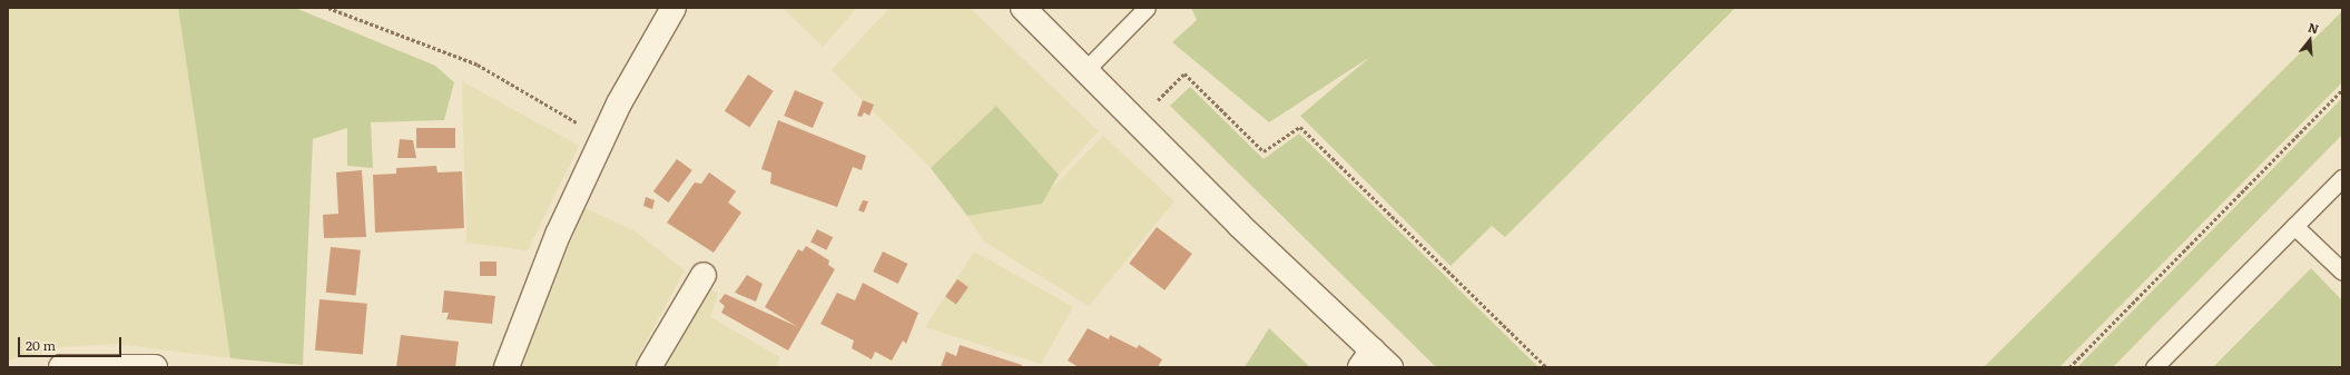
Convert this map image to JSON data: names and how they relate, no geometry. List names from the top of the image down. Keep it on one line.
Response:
{"scale_bar":"20 m","north":"top"}
